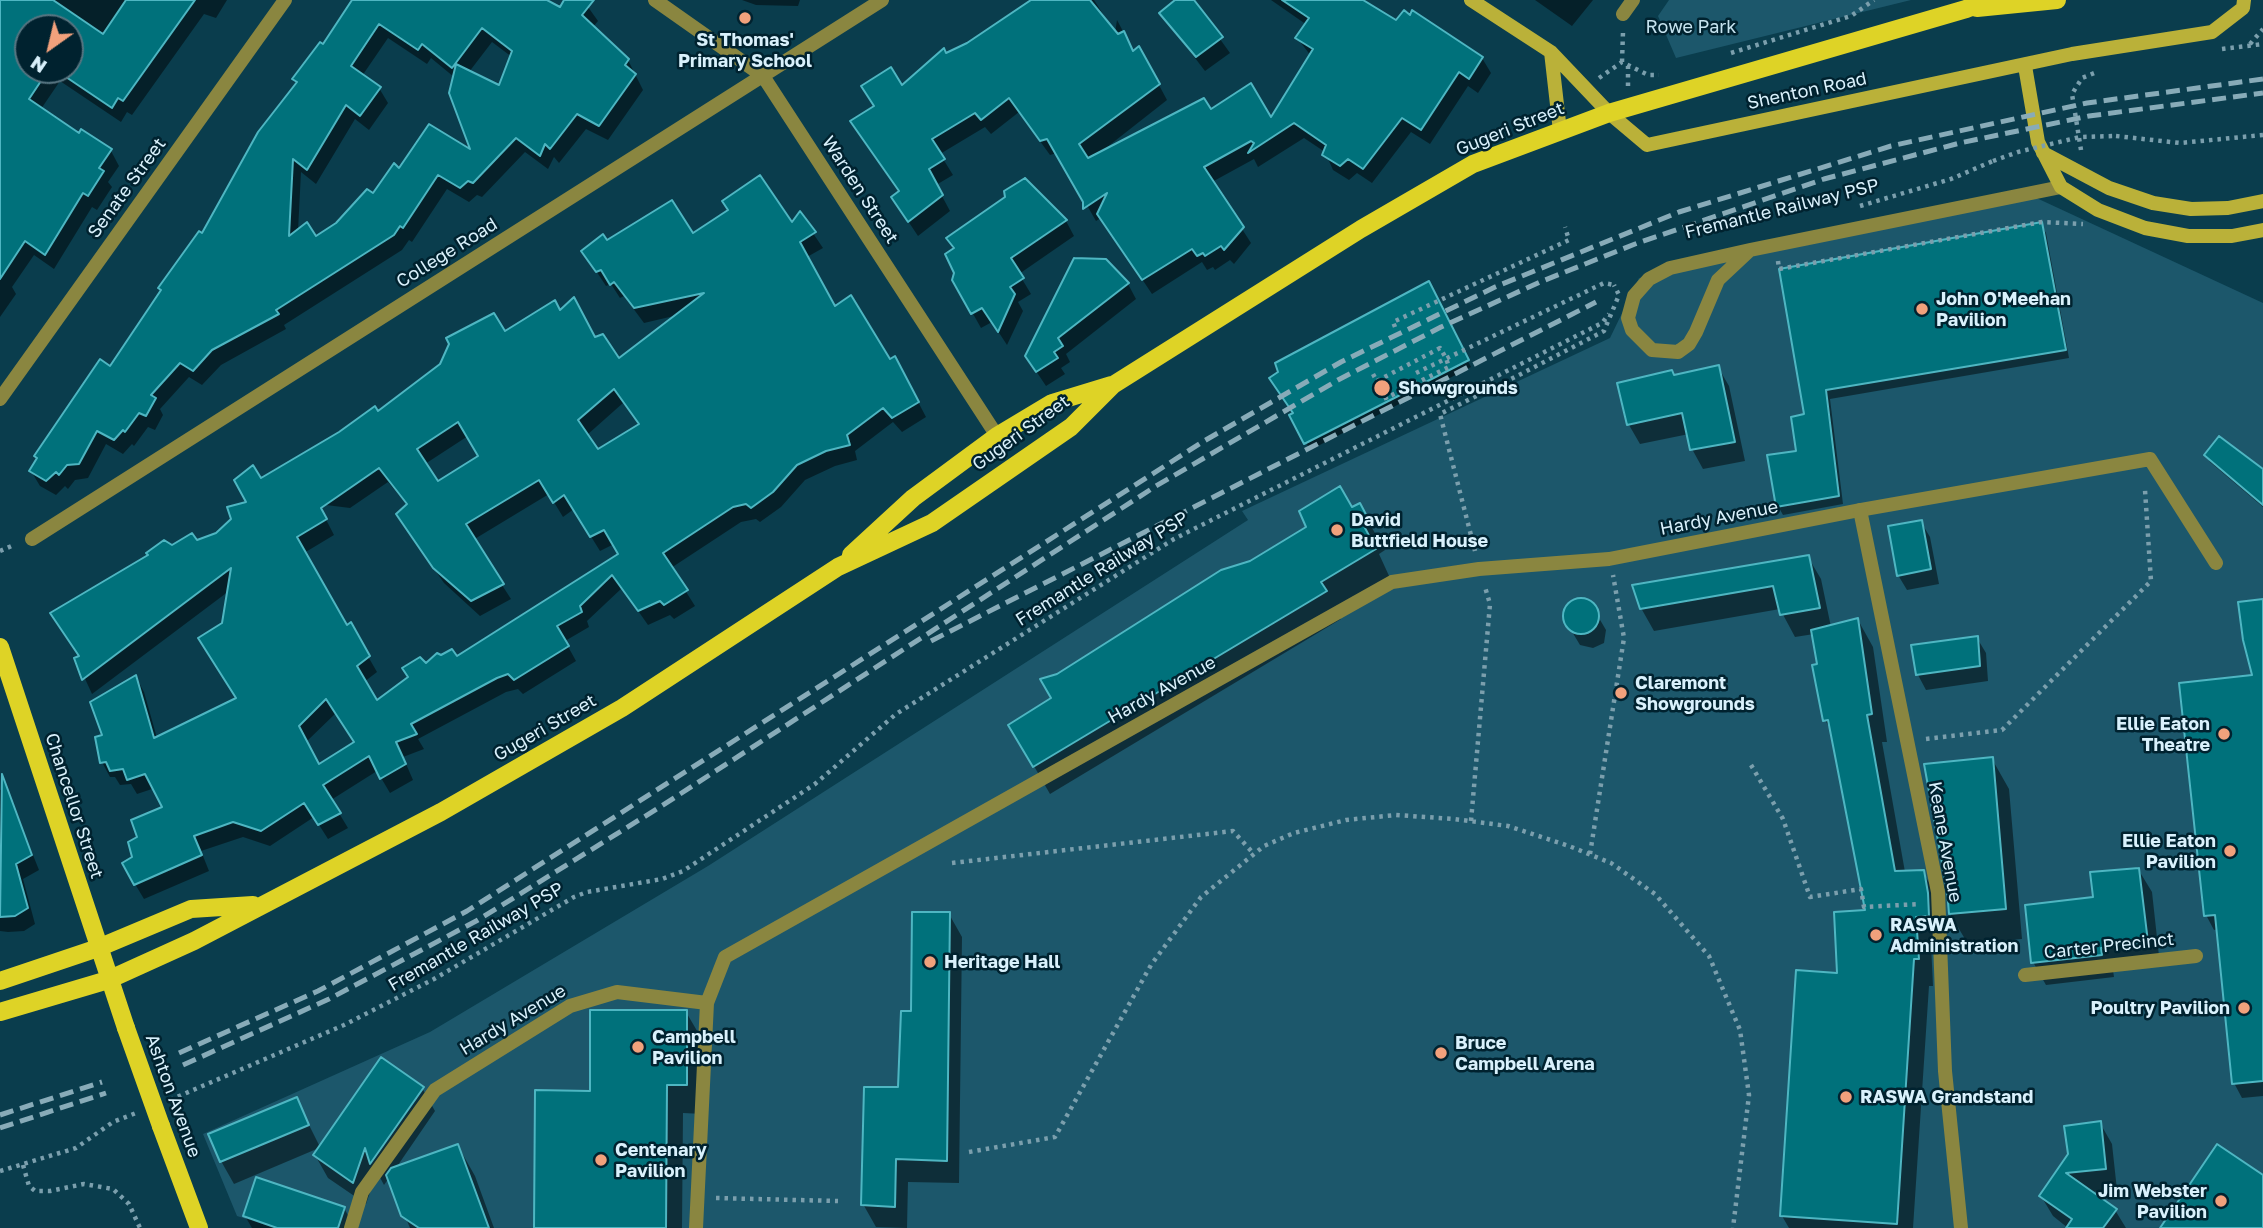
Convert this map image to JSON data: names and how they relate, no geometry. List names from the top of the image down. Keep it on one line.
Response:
{"streets":{"main road":["Shenton Road","Gugeri Street","Chancellor Street","Ashton Avenue"],"street":["Senate Street","Warden Street","College Road","Hardy Avenue","Keane Avenue","Carter Precinct"],"path":["Fremantle Railway PSP"]},"crossings":[["Shenton Road","Gugeri Street"],["Gugeri Street","Warden Street"],["Gugeri Street","Chancellor Street"],["Gugeri Street","Ashton Avenue"],["Warden Street","College Road"],["Hardy Avenue","Keane Avenue"],["Chancellor Street","Ashton Avenue"]],"parks":["Rowe Park"],"places":["St Thomas' Primary School","John O'Meehan Pavilion","Showgrounds","David Buttfield House","Claremont Showgrounds","Ellie Eaton Theatre","Ellie Eaton Pavilion","RASWA Administration","Heritage Hall","Poultry Pavilion","Campbell Pavilion","Bruce Campbell Arena","RASWA Grandstand","Centenary Pavilion","Jim Webster Pavilion"],"north":"bottom left"}
